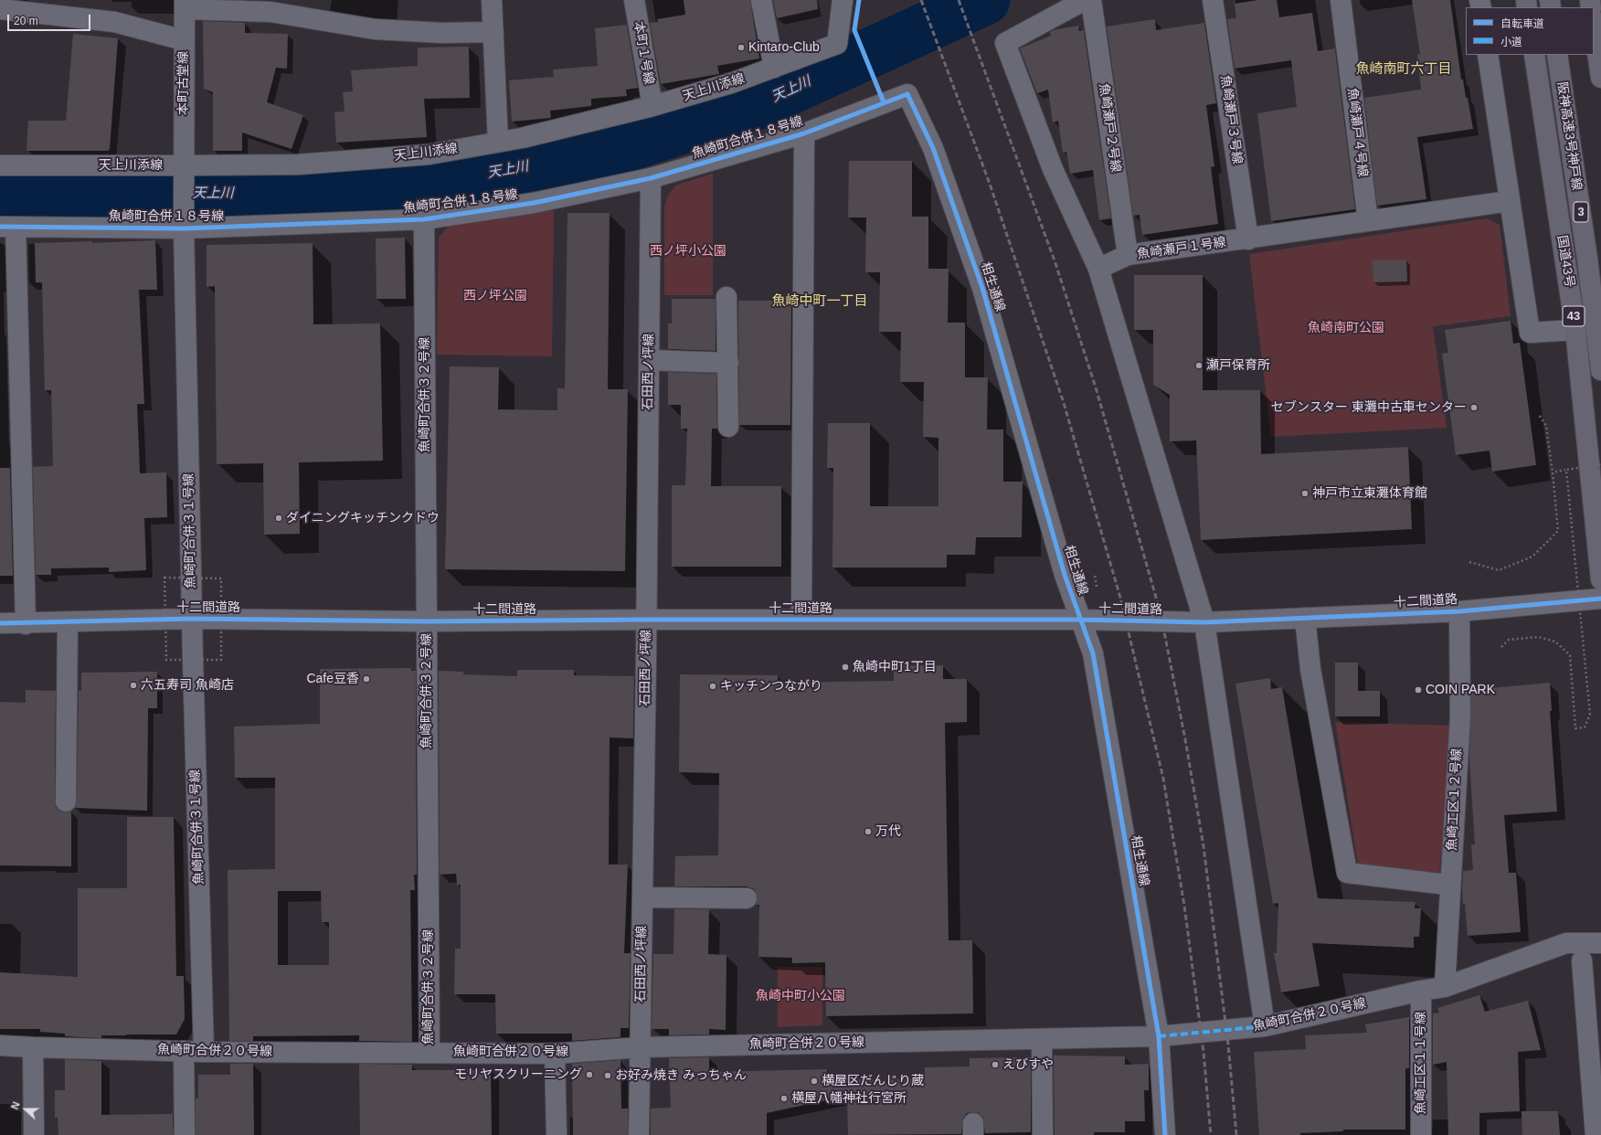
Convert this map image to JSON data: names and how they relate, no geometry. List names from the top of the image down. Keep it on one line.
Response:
{"streets":{"highway":["阪神高速3号神戸線","3","国道43号","43"],"street":["本町１号線","本町古堂線","天上川添線","魚崎瀬戸３号線","魚崎瀬戸２号線","魚崎瀬戸４号線","魚崎町合併１８号線","魚崎瀬戸１号線","相生通線","石田西ノ坪線","魚崎町合併３２号線","魚崎町合併３１号線","十二間道路","魚崎工区１２号線","魚崎町合併２０号線","魚崎工区１１号線"]},"crossings":[["本町１号線","天上川添線"],["本町古堂線","天上川添線"],["本町古堂線","魚崎町合併１８号線"],["本町古堂線","魚崎町合併３１号線"],["魚崎瀬戸３号線","魚崎瀬戸１号線"],["魚崎瀬戸２号線","魚崎瀬戸１号線"],["魚崎瀬戸４号線","魚崎瀬戸１号線"],["魚崎町合併１８号線","相生通線"],["魚崎町合併１８号線","石田西ノ坪線"],["魚崎町合併１８号線","魚崎町合併３２号線"],["魚崎町合併１８号線","魚崎町合併３１号線"],["相生通線","十二間道路"],["相生通線","魚崎町合併２０号線"],["石田西ノ坪線","十二間道路"],["石田西ノ坪線","魚崎町合併２０号線"],["魚崎町合併３２号線","十二間道路"],["魚崎町合併３２号線","魚崎町合併２０号線"],["魚崎町合併３１号線","十二間道路"],["魚崎町合併３１号線","魚崎町合併２０号線"],["十二間道路","魚崎工区１２号線"],["魚崎工区１２号線","魚崎町合併２０号線"],["魚崎町合併２０号線","魚崎工区１１号線"]],"districts":["魚崎南町六丁目","魚崎中町一丁目"],"water":["天上川"],"parks":["西ノ坪小公園","西ノ坪公園","魚崎南町公園","魚崎中町小公園"],"places":["Kintaro-Club","瀬戸保育所","セブンスター 東灘中古車センター","神戸市立東灘体育館","ダイニングキッチンクドウ","魚崎中町1丁目","Cafe豆香","六五寿司 魚崎店","キッチンつながり","COIN PARK","万代","えびすや","モリヤスクリーニング","お好み焼き みっちゃん","横屋区だんじり蔵","横屋八幡神社行宮所"],"legend":["自転車道","小道"],"scale_bar":"20 m","north":"left"}
